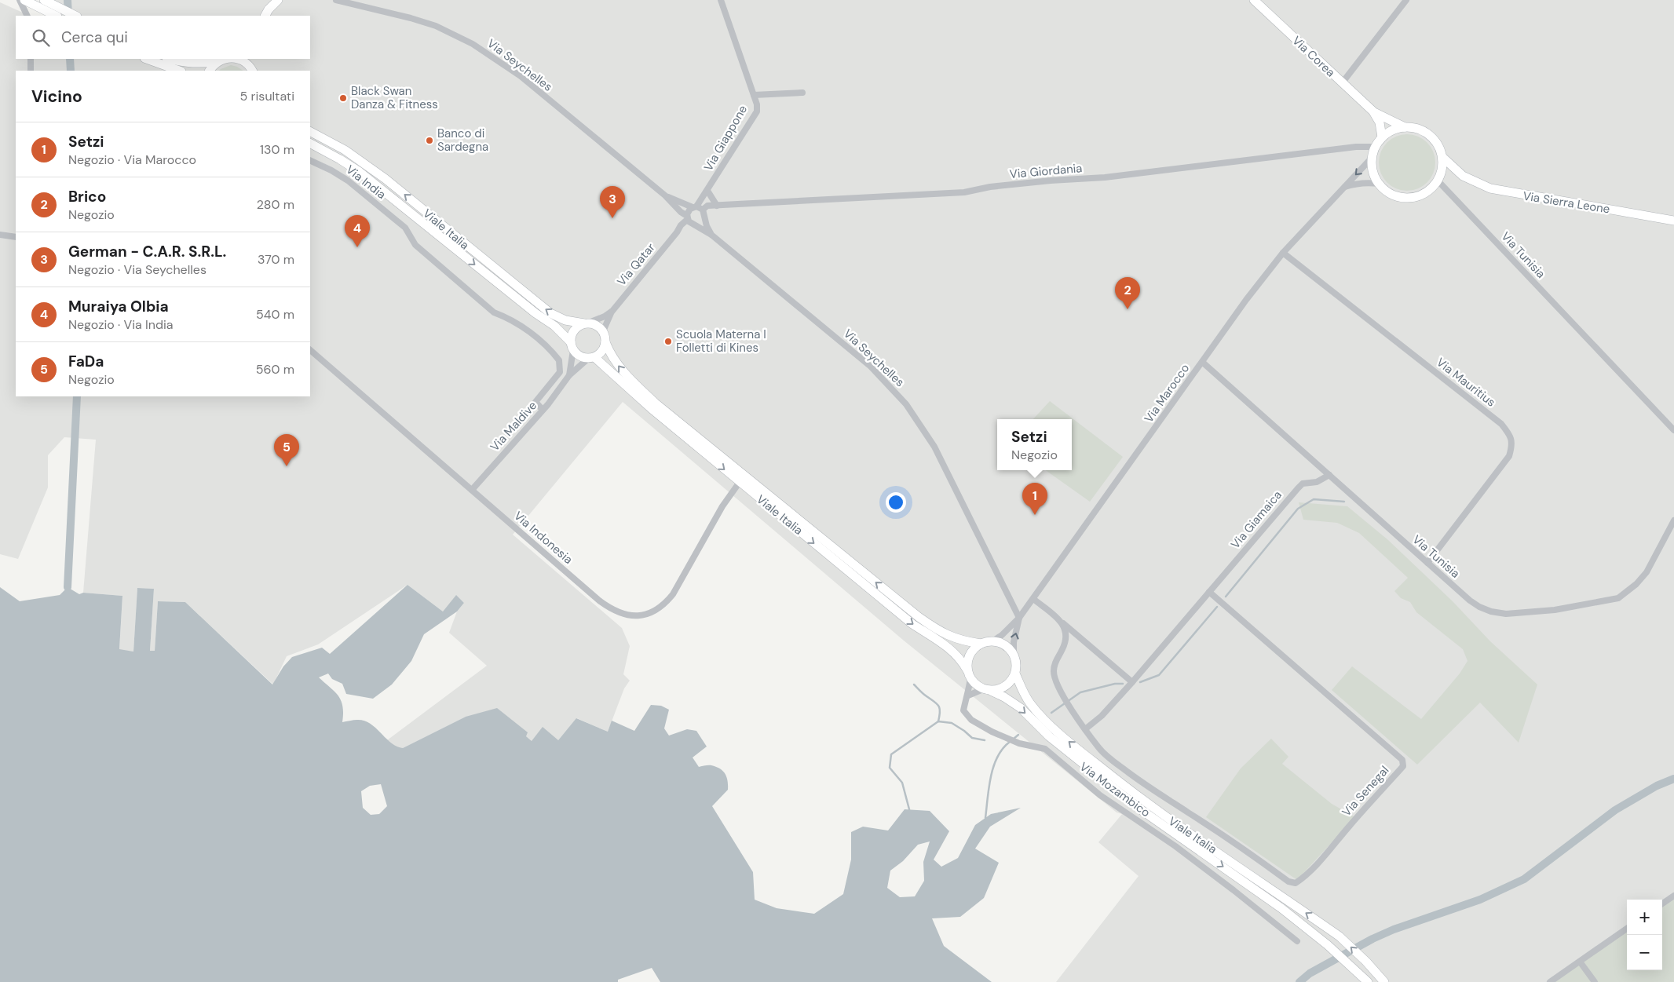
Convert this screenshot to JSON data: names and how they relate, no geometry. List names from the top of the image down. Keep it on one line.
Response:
{"streets":{"main road":["Via Corea","Via Sierra Leone","Viale Italia"],"street":["Via Seychelles","Via Giappone","Via Giordania","Via India","Via Tunisia","Via Qatar","Via Mauritius","Via Marocco","Via Maldive","Via Giamaica","Via Indonesia","Via Mozambico","Via Senegal"]},"crossings":[["Via Seychelles","Via Giappone"],["Via Seychelles","Via Giordania"],["Via Seychelles","Via Qatar"],["Via Seychelles","Via Marocco"],["Via Giappone","Via Giordania"],["Via Giappone","Via Qatar"],["Via Giordania","Via Sierra Leone"],["Via Giordania","Via Tunisia"],["Via Giordania","Via Qatar"],["Via Giordania","Via Marocco"],["Via India","Via Maldive"],["Via Sierra Leone","Via Tunisia"],["Via Sierra Leone","Via Marocco"],["Viale Italia","Via Marocco"],["Viale Italia","Via Maldive"],["Viale Italia","Via Indonesia"],["Viale Italia","Via Mozambico"],["Via Tunisia","Via Mauritius"],["Via Tunisia","Via Marocco"],["Via Tunisia","Via Giamaica"],["Via Mauritius","Via Marocco"],["Via Marocco","Via Mozambico"],["Via Maldive","Via Indonesia"],["Via Giamaica","Via Senegal"]],"places":["Black Swan Danza & Fitness","Banco di Sardegna","Scuola Materna I Folletti di Kines"],"page":{"search":"Cerca qui","heading":["Vicino","5 risultati"],"list":[{"mark":"1","name":"Setzi","note":"Negozio · Via Marocco","value":"130 m"},{"mark":"2","name":"Brico","note":"Negozio","value":"280 m"},{"mark":"3","name":"German - C.A.R. S.R.L.","note":"Negozio · Via Seychelles","value":"370 m"},{"mark":"4","name":"Muraiya Olbia","note":"Negozio · Via India","value":"540 m"},{"mark":"5","name":"FaDa","note":"Negozio","value":"560 m"}],"pins":["3","4","2","5","1"],"popup":["Setzi","Negozio"],"map_buttons":["+","−"]}}
